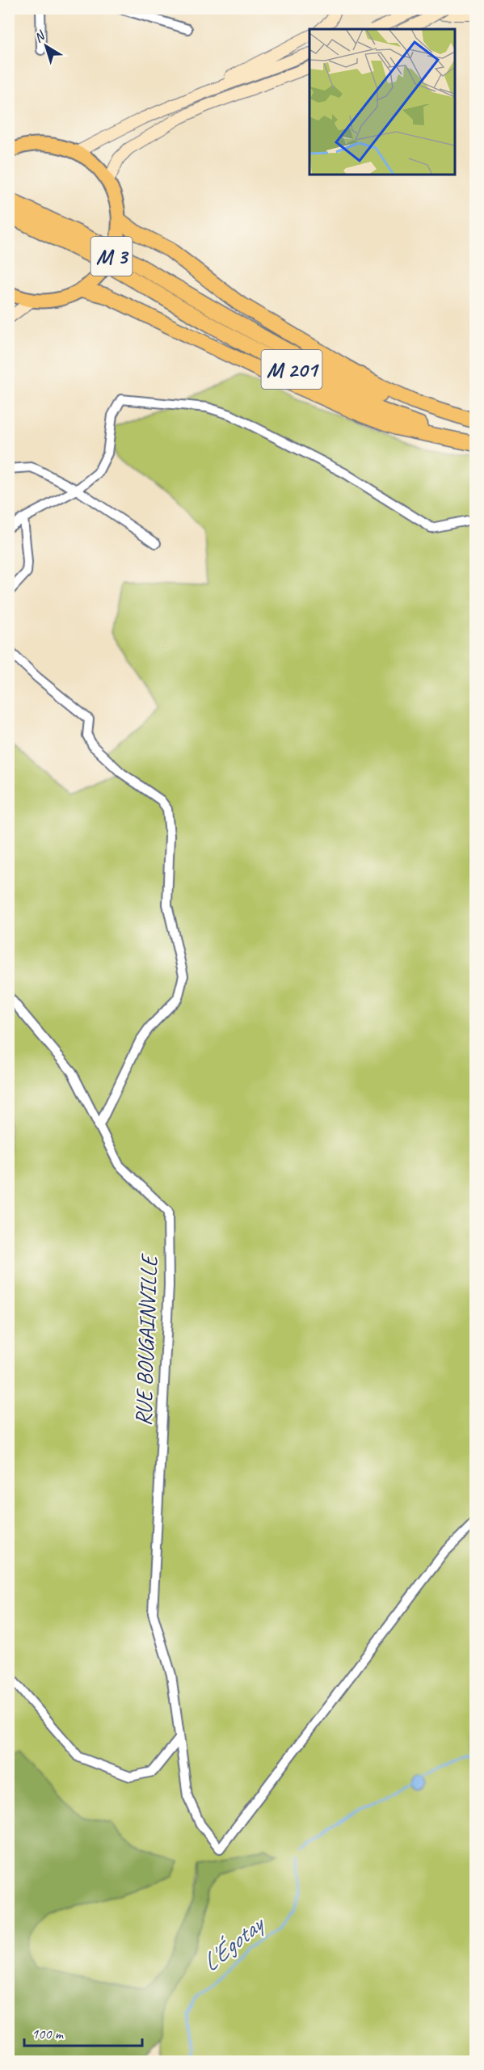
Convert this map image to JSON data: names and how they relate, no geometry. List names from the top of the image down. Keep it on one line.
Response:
{"streets":{"highway":["M 201"],"main road":["M 3"],"street":["RUE BOUGAINVILLE"]},"water":["L'Égotay"],"scale_bar":"100 m","north":"top left"}
